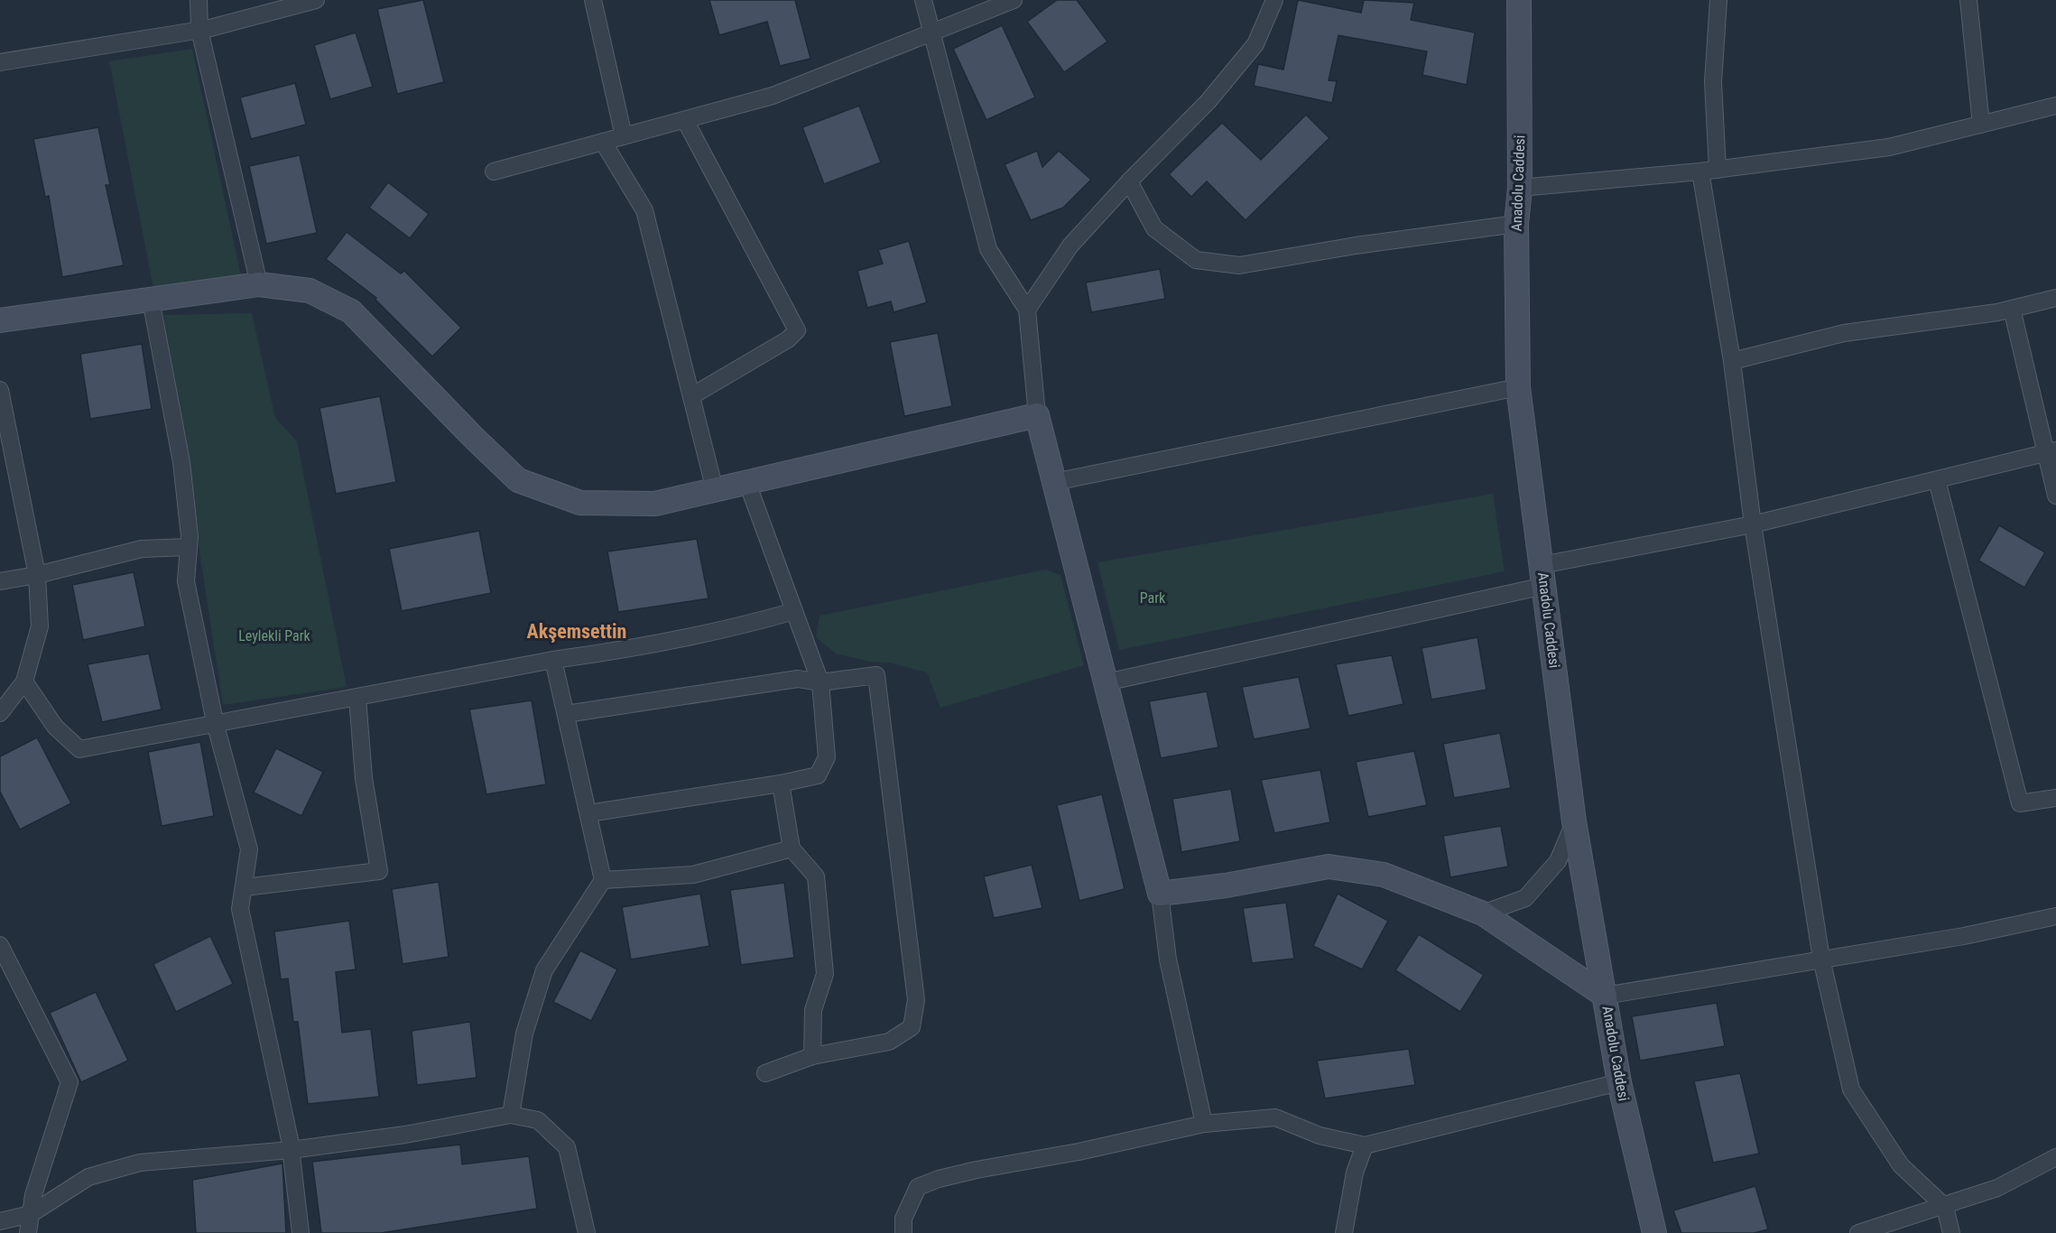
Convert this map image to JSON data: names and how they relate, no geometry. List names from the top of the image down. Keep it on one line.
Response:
{"streets":{"street":["Anadolu Caddesi"]},"districts":["Akşemsettin"],"parks":["Park","Leylekli Park"]}
